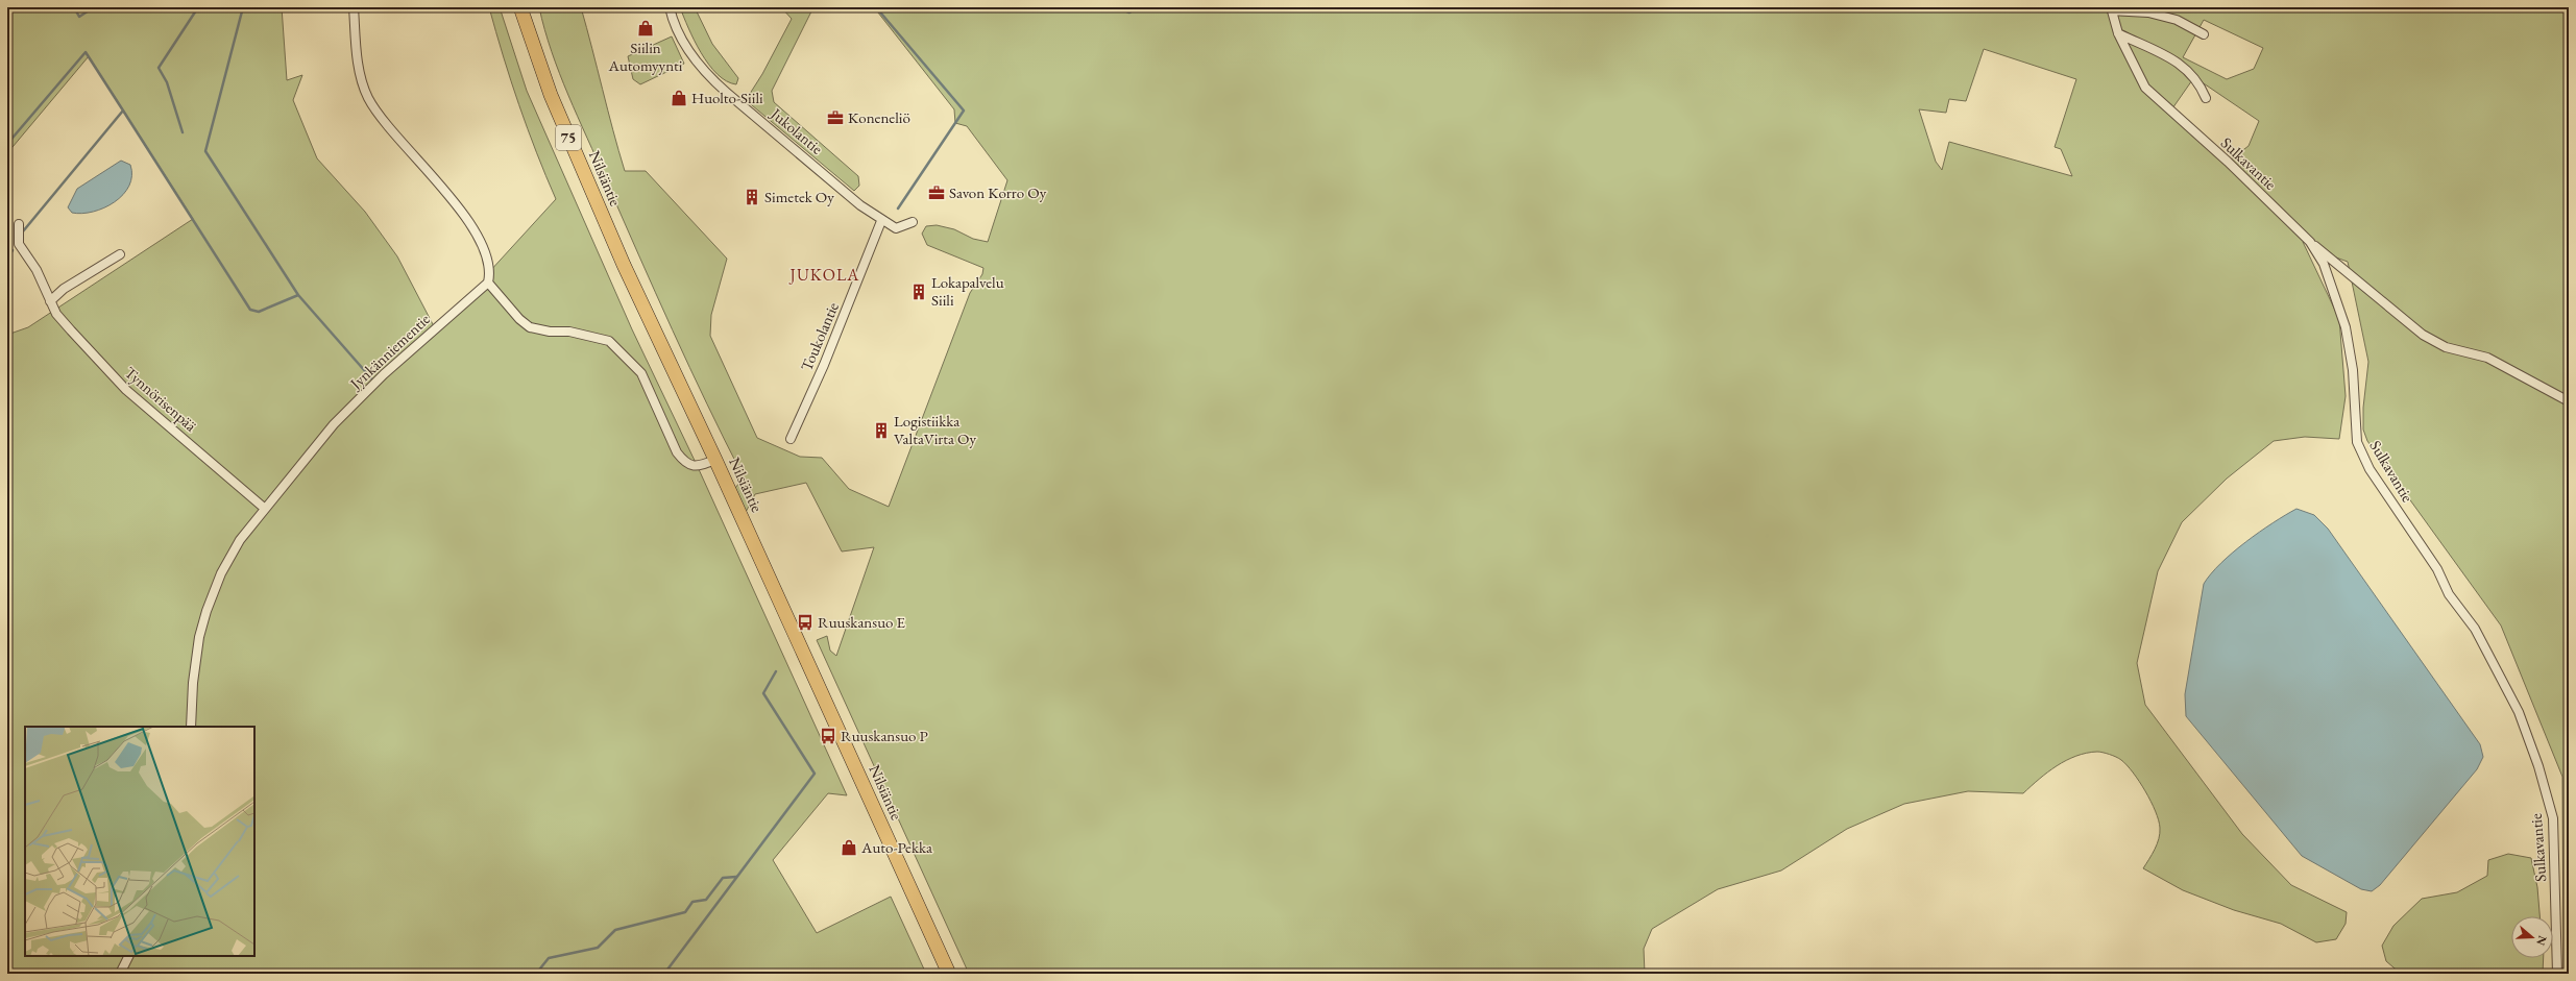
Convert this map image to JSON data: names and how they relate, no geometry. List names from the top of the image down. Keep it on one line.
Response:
{"streets":{"main road":["75","Nilsiäntie"],"street":["Jukolantie","Sulkavantie","Toukolantie","Jynkänniementie","Tynnörisenpää"]},"crossings":[["Jukolantie","Toukolantie"],["Jynkänniementie","Tynnörisenpää"]],"districts":["JUKOLA"],"places":{"shop":["Siilin Automyynti","Huolto-Siili","Auto-Pekka"],"office":["Koneneliö","Savon Korro Oy"],"building":["Simetek Oy","Lokapalvelu Siili","Logistiikka ValtaVirta Oy"],"bus stop":["Ruuskansuo E","Ruuskansuo P"]},"north":"right"}
